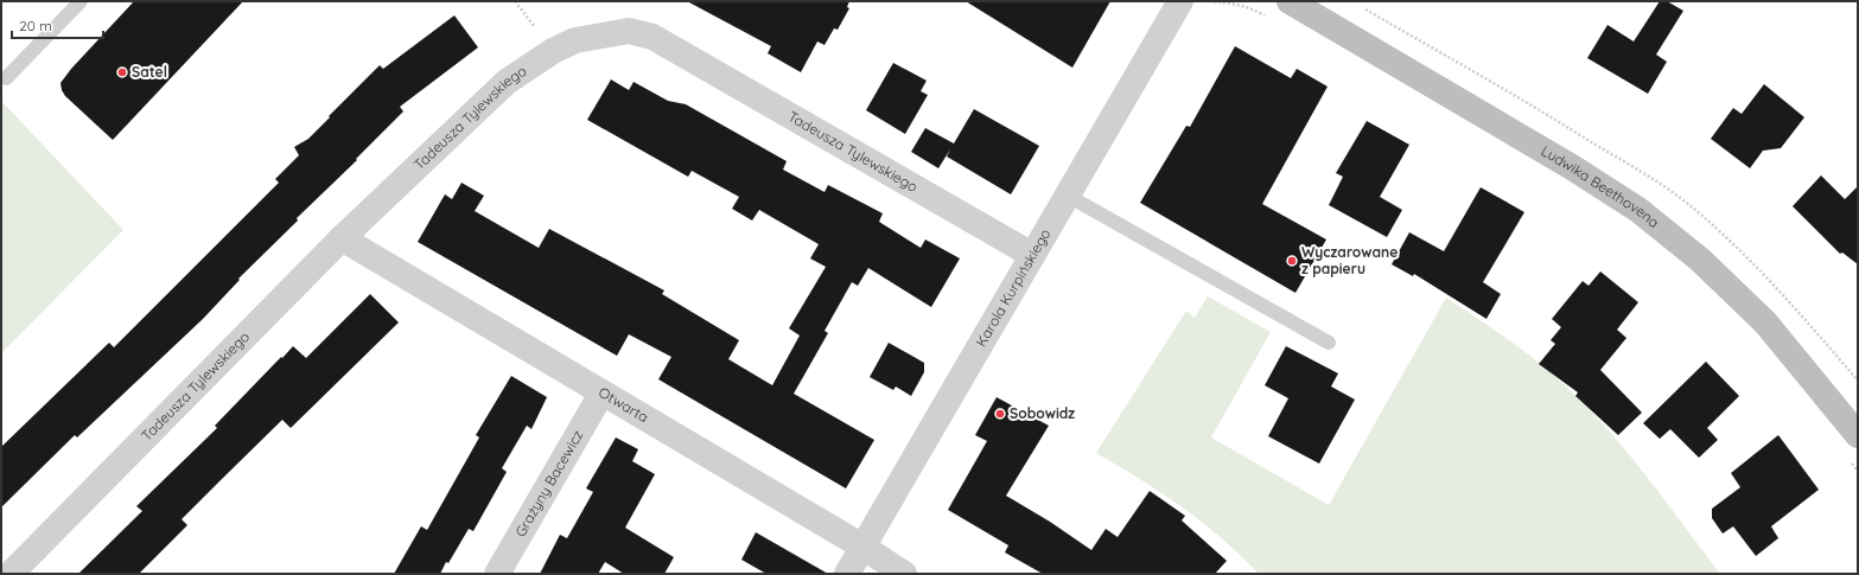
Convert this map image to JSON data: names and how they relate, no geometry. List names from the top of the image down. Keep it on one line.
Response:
{"streets":{"street":["Tadeusza Tylewskiego","Ludwika Beethovena","Karola Kurpińskiego","Otwarta","Grażyny Bacewicz"]},"crossings":[["Tadeusza Tylewskiego","Karola Kurpińskiego"],["Tadeusza Tylewskiego","Otwarta"],["Karola Kurpińskiego","Otwarta"],["Otwarta","Grażyny Bacewicz"]],"places":["Satel","Wyczarowane z papieru","Sobowidz"],"scale_bar":"20 m"}
